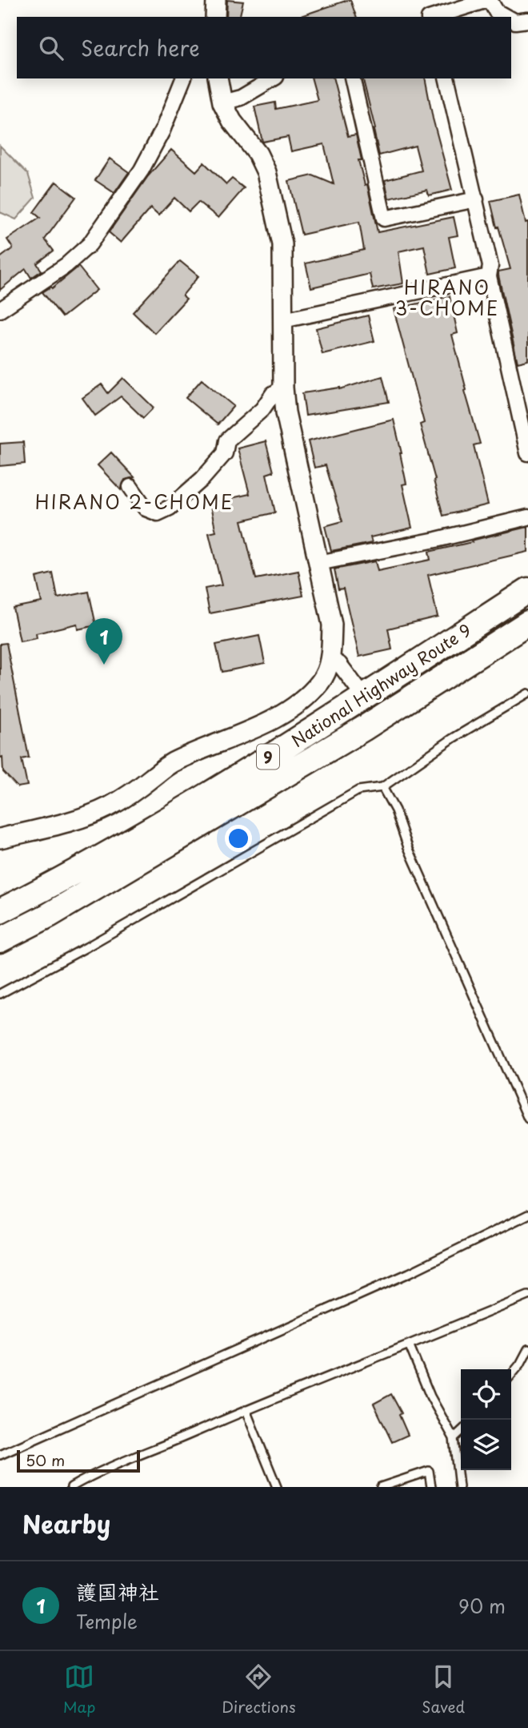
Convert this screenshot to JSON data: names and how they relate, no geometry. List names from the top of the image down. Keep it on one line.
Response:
{"streets":{"highway":["National Highway Route 9","9"]},"districts":["HIRANO 3-CHOME","HIRANO 2-CHOME"],"scale_bar":"50 m","page":{"search":"Search here","pins":"1","scale":"50 m","heading":"Nearby","list":[{"mark":"1","name":"護国神社","note":"Temple","value":"90 m"}],"nav":["Map","Directions","Saved"]}}
